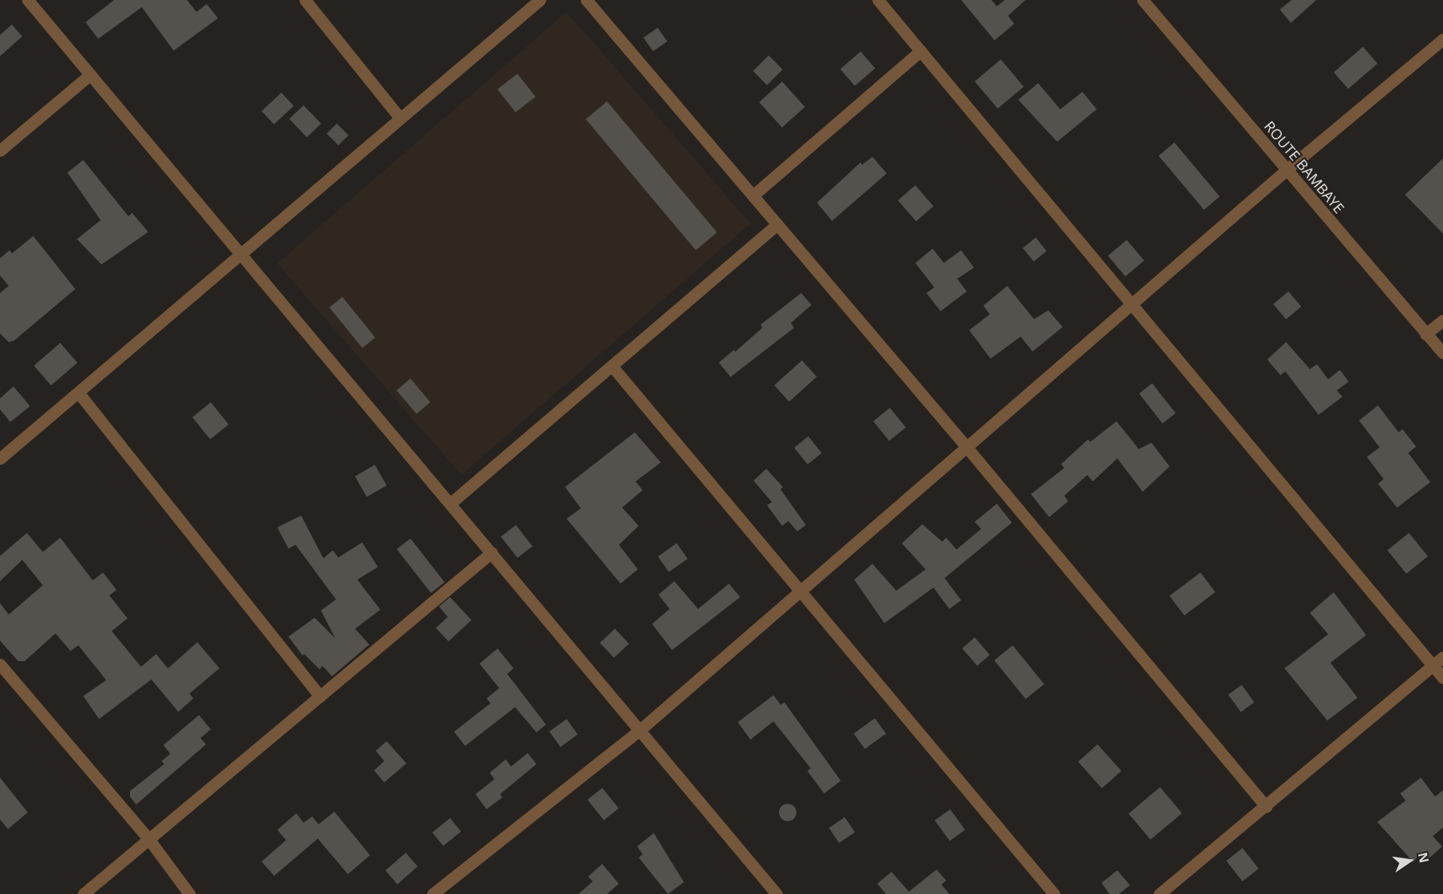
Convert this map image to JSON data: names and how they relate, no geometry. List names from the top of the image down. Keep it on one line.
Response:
{"streets":{"street":["ROUTE BAMBAYE"]},"north":"right"}
